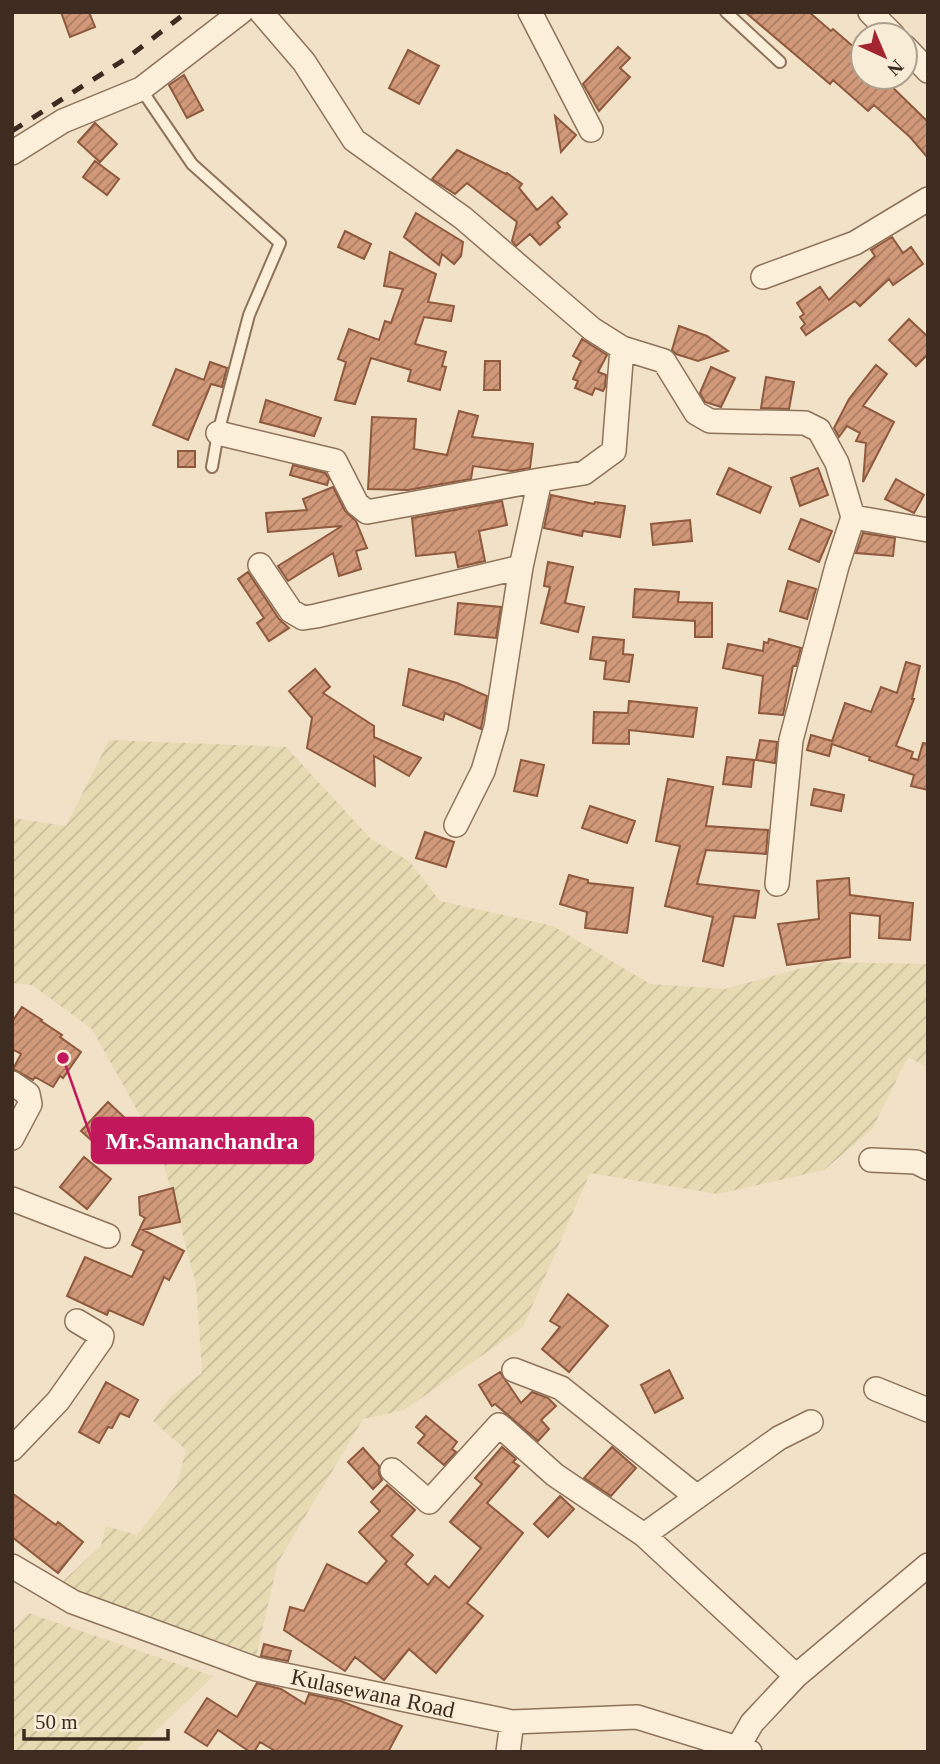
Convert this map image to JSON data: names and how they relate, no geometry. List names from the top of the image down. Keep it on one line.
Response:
{"streets":{"street":["Kulasewana Road"]},"places":["Mr.Samanchandra"],"scale_bar":"50 m","north":"bottom right"}
